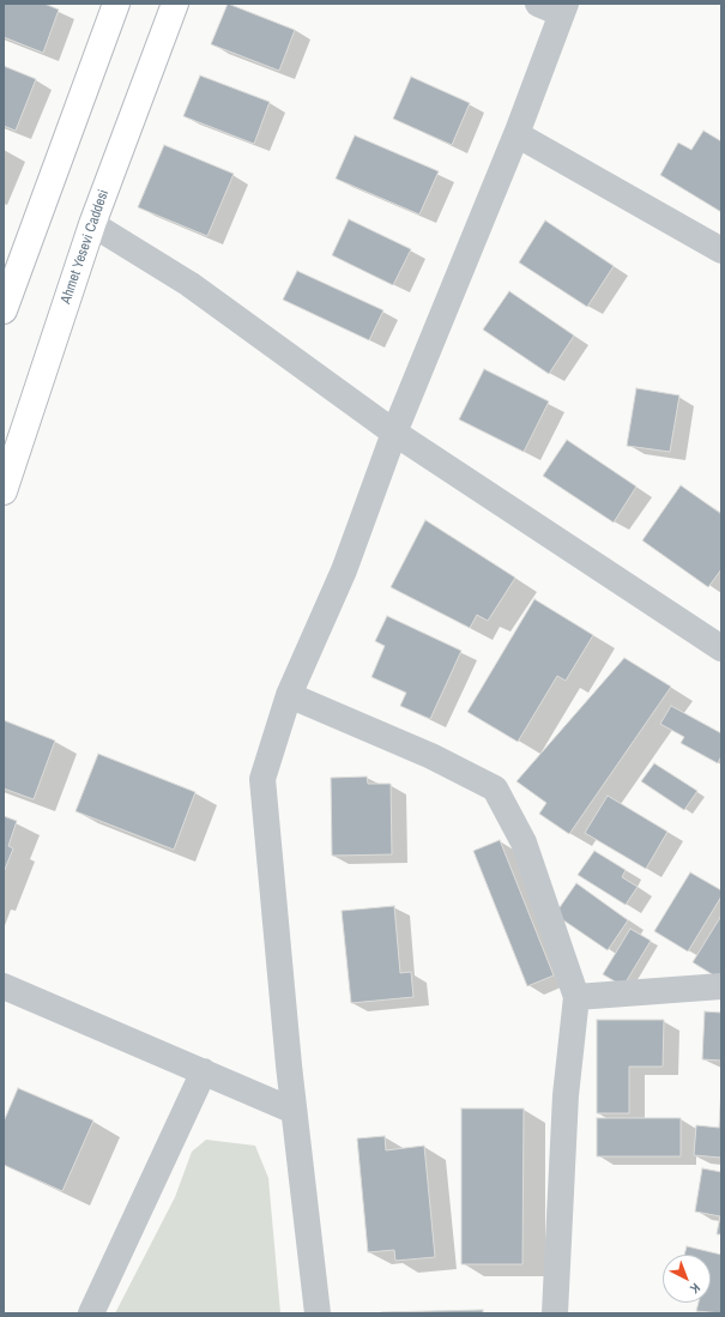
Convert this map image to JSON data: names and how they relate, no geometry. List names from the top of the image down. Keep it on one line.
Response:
{"streets":{"main road":["Ahmet Yesevi Caddesi"]},"north":"bottom right"}
